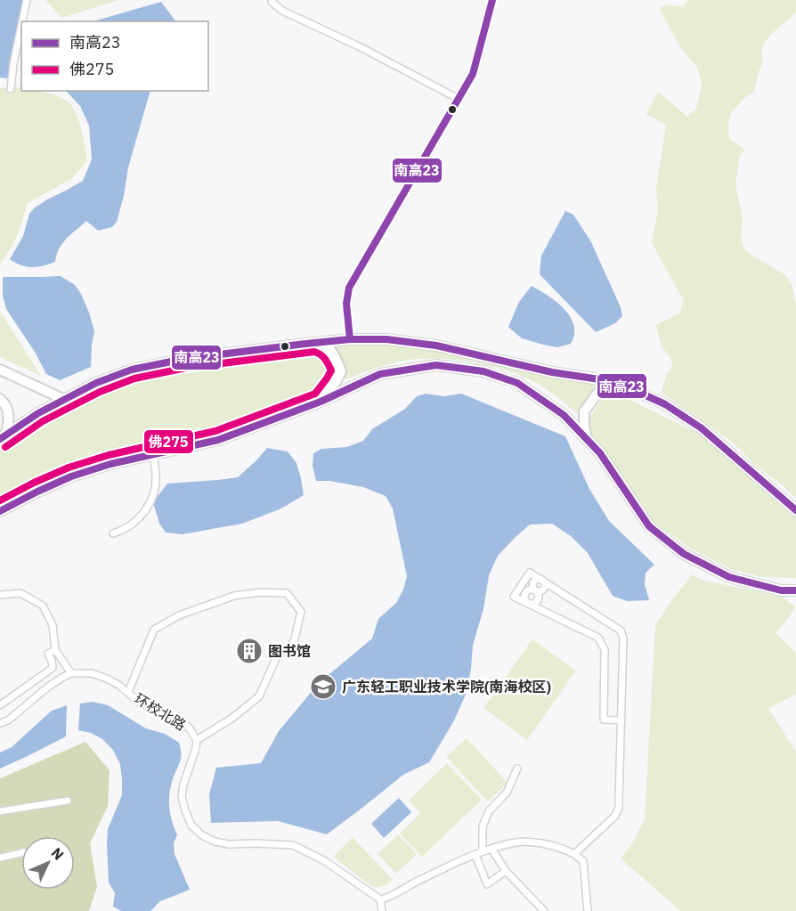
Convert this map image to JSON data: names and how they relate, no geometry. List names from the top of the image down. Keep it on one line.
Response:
{"streets":{"street":["环校北路"]},"places":{"building":["图书馆"],"school or university":["广东轻工职业技术学院(南海校区)"]},"lines":["transit line 南高23","transit line 佛275"],"legend":["南高23","佛275"],"north":"top right"}
